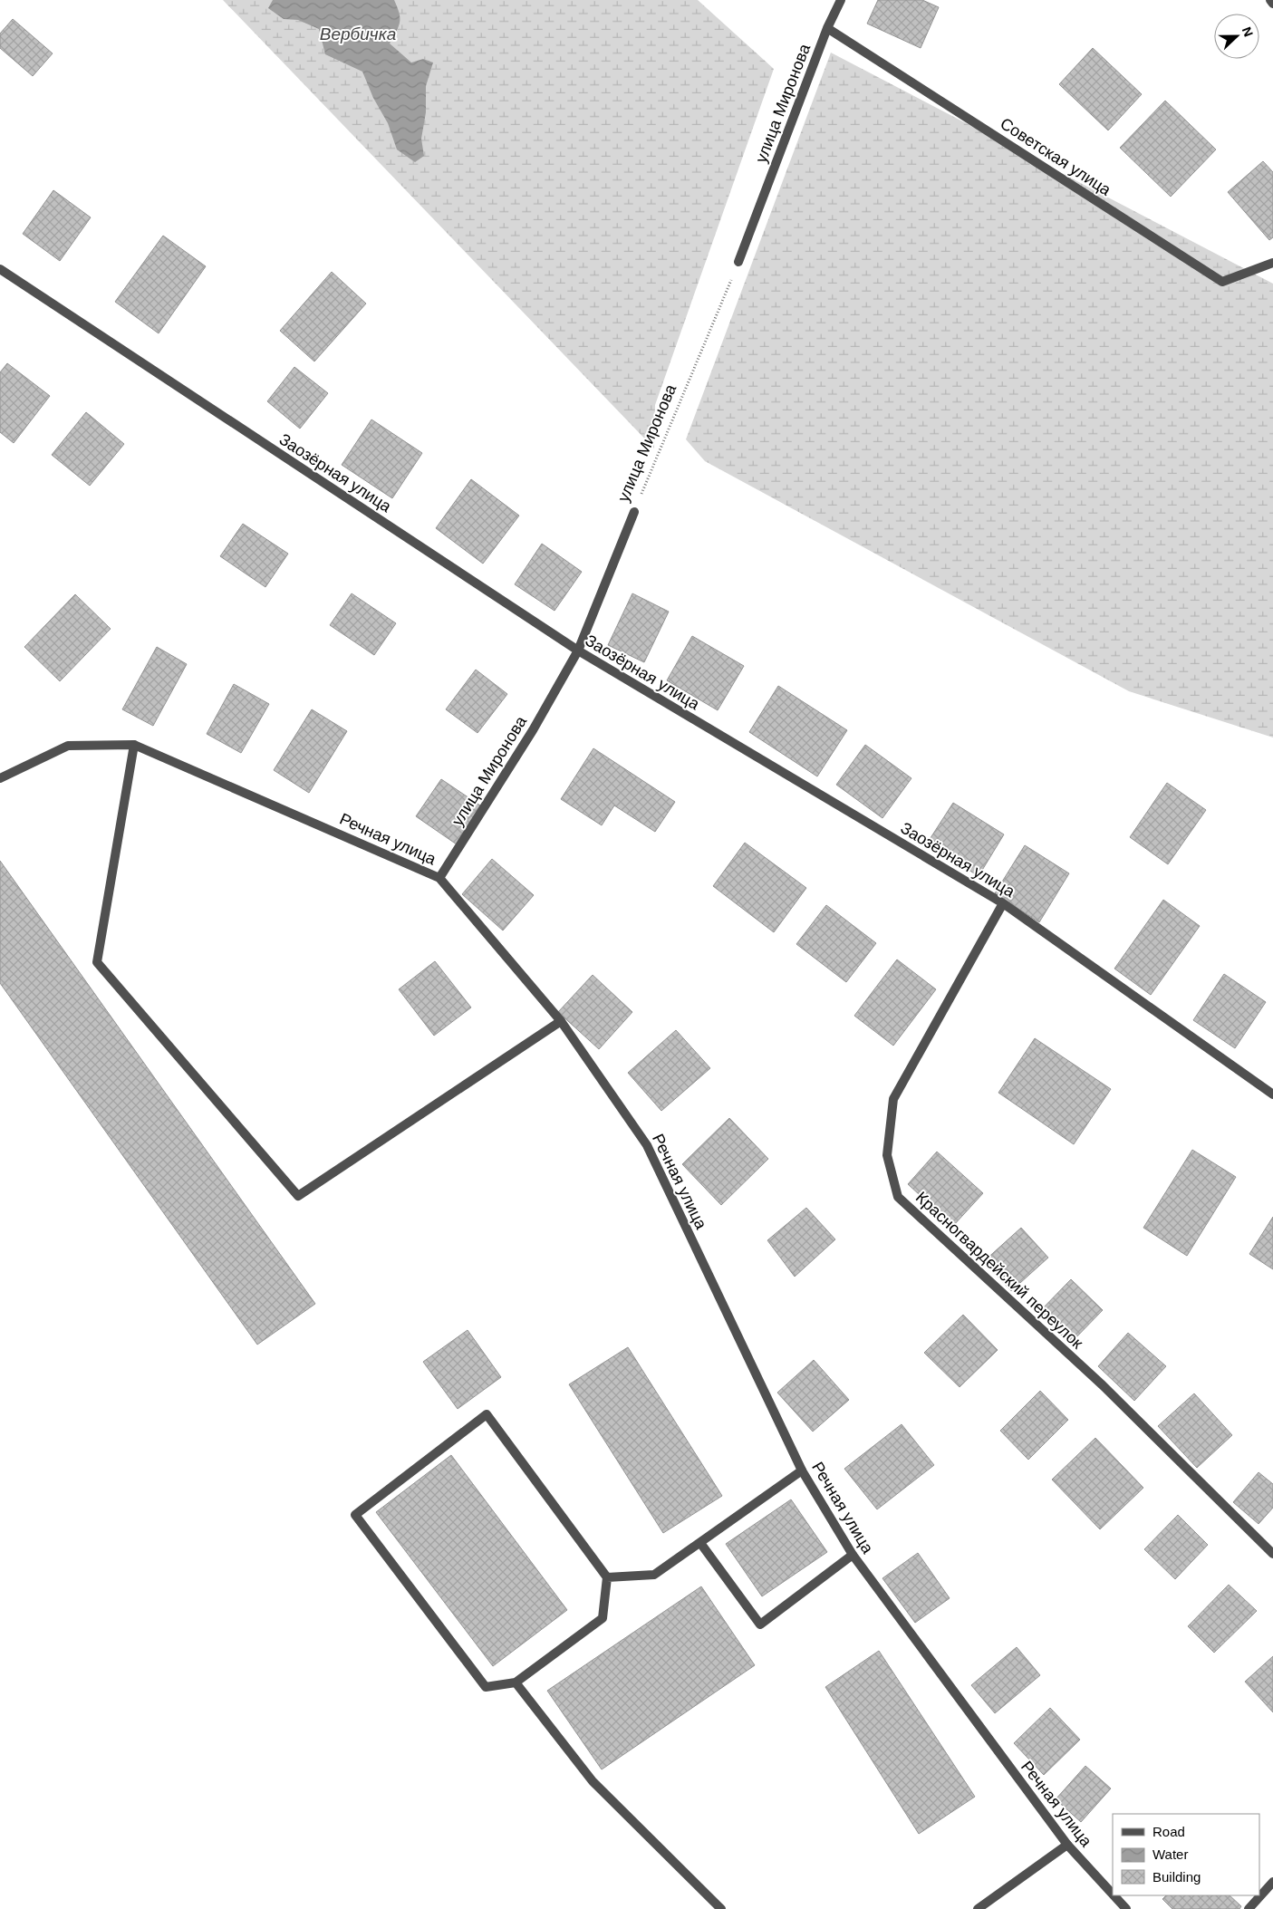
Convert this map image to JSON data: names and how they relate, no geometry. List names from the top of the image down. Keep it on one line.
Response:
{"streets":{"street":["улица Миронова","Советская улица","Заозёрная улица","Речная улица","Красногвардейский переулок"]},"crossings":[["улица Миронова","Советская улица"],["улица Миронова","Заозёрная улица"],["улица Миронова","Речная улица"],["Заозёрная улица","Красногвардейский переулок"]],"water":["Вербичка"],"legend":["Road","Water","Building"],"north":"right"}
